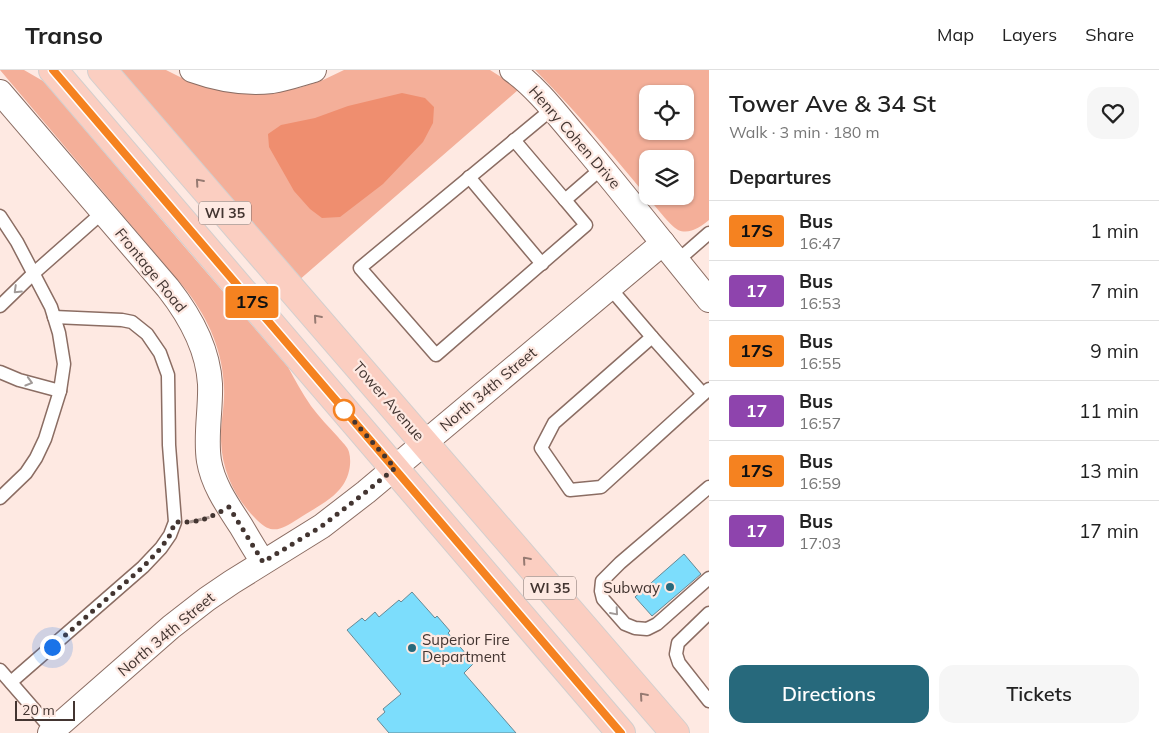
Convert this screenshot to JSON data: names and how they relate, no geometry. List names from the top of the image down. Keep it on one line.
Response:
{"streets":{"main road":["WI 35","Tower Avenue"],"street":["Henry Cohen Drive","Frontage Road","North 34th Street"]},"crossings":[["Henry Cohen Drive","North 34th Street"],["WI 35","North 34th Street"],["Frontage Road","North 34th Street"],["North 34th Street","Tower Avenue"]],"places":["Subway","Superior Fire Department"],"lines":["bus line 17S"],"scale_bar":"20 m","page":{"header":"Transo","nav":["Map","Layers","Share"],"on_map":"17S","heading":[["Tower Ave & 34 St","Walk · 3 min · 180 m"],"Departures"],"list":[{"mark":"17S","name":"Bus","note":"16:47","value":"1 min"},{"mark":"17","name":"Bus","note":"16:53","value":"7 min"},{"mark":"17S","name":"Bus","note":"16:55","value":"9 min"},{"mark":"17","name":"Bus","note":"16:57","value":"11 min"},{"mark":"17S","name":"Bus","note":"16:59","value":"13 min"},{"mark":"17","name":"Bus","note":"17:03","value":"17 min"}],"buttons":["Directions","Tickets"],"scale":"20 m"}}
